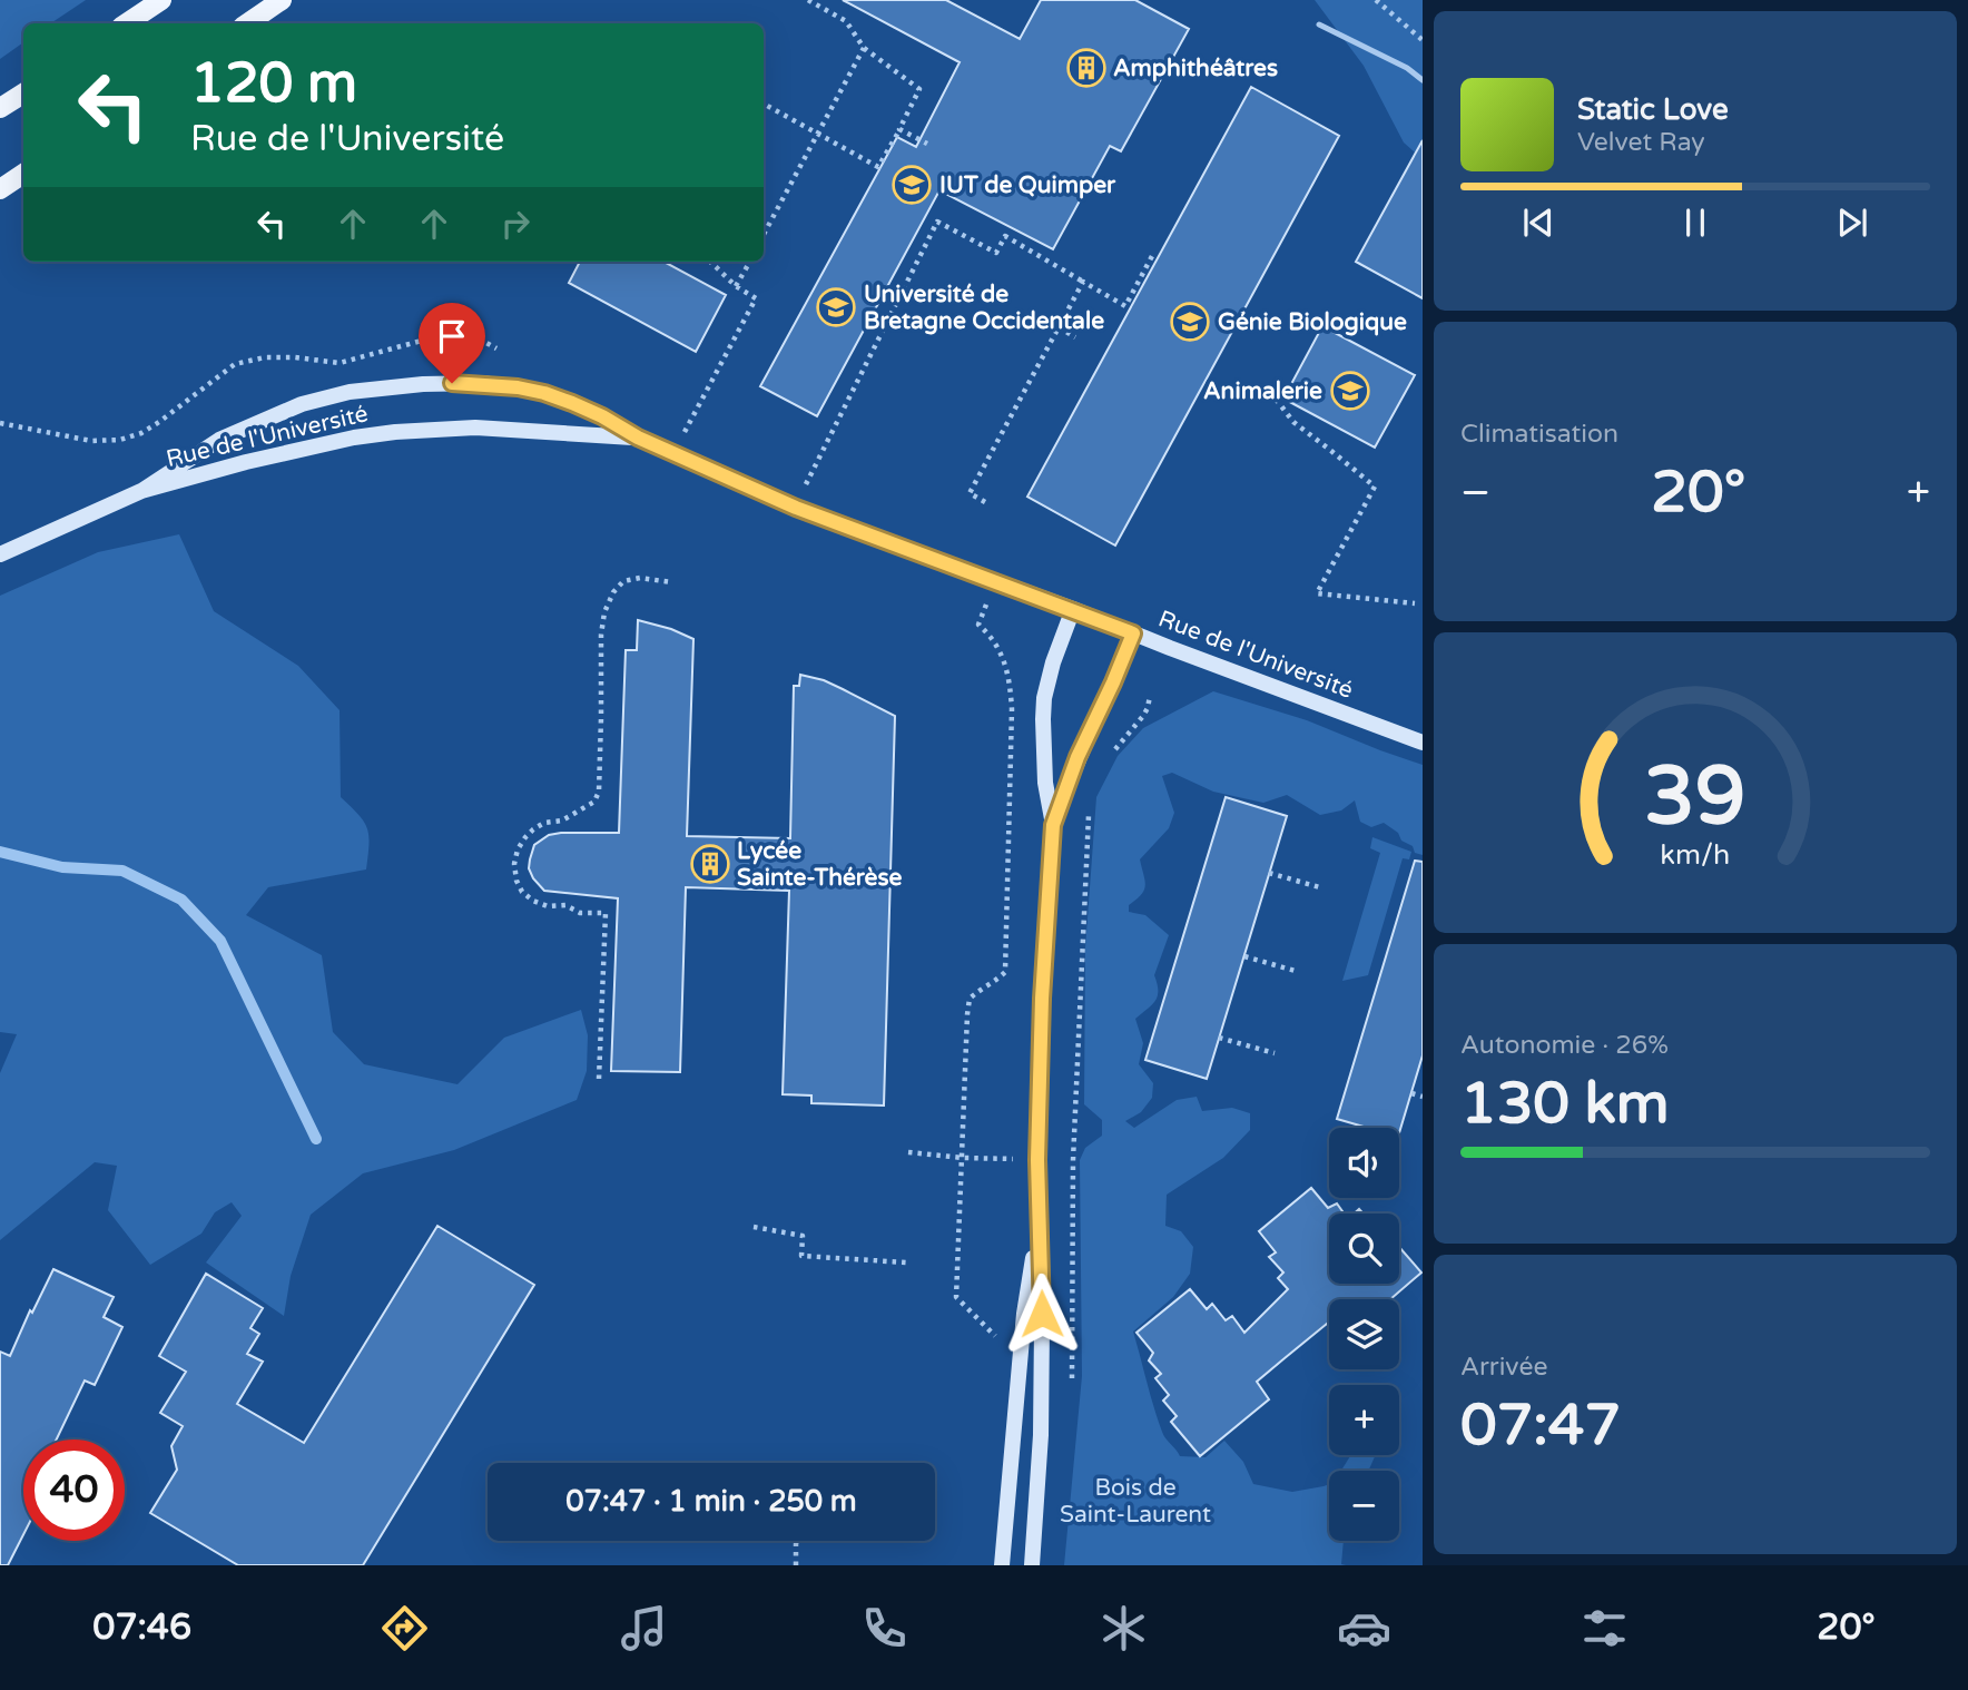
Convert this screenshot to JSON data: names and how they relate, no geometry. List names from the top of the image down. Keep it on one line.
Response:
{"streets":{"street":["Rue de l'Université"]},"parks":["Bois de Saint-Laurent"],"places":{"building":["Amphithéâtres","Lycée Sainte-Thérèse"],"school or university":["IUT de Quimper","Université de Bretagne Occidentale","Génie Biologique","Animalerie"]},"page":{"turn":["120 m","Rue de l'Université"],"song":["Static Love","Velvet Ray"],"tile":["Climatisation",["Autonomie · 26%","130 km"],["Arrivée","07:47"]],"heat":["−","20°","+"],"map_buttons":["+","−"],"limit":"40","trip":"07:47 · 1 min · 250 m","tabs":["07:46","20°"],"gauge":["39","km/h"]}}
